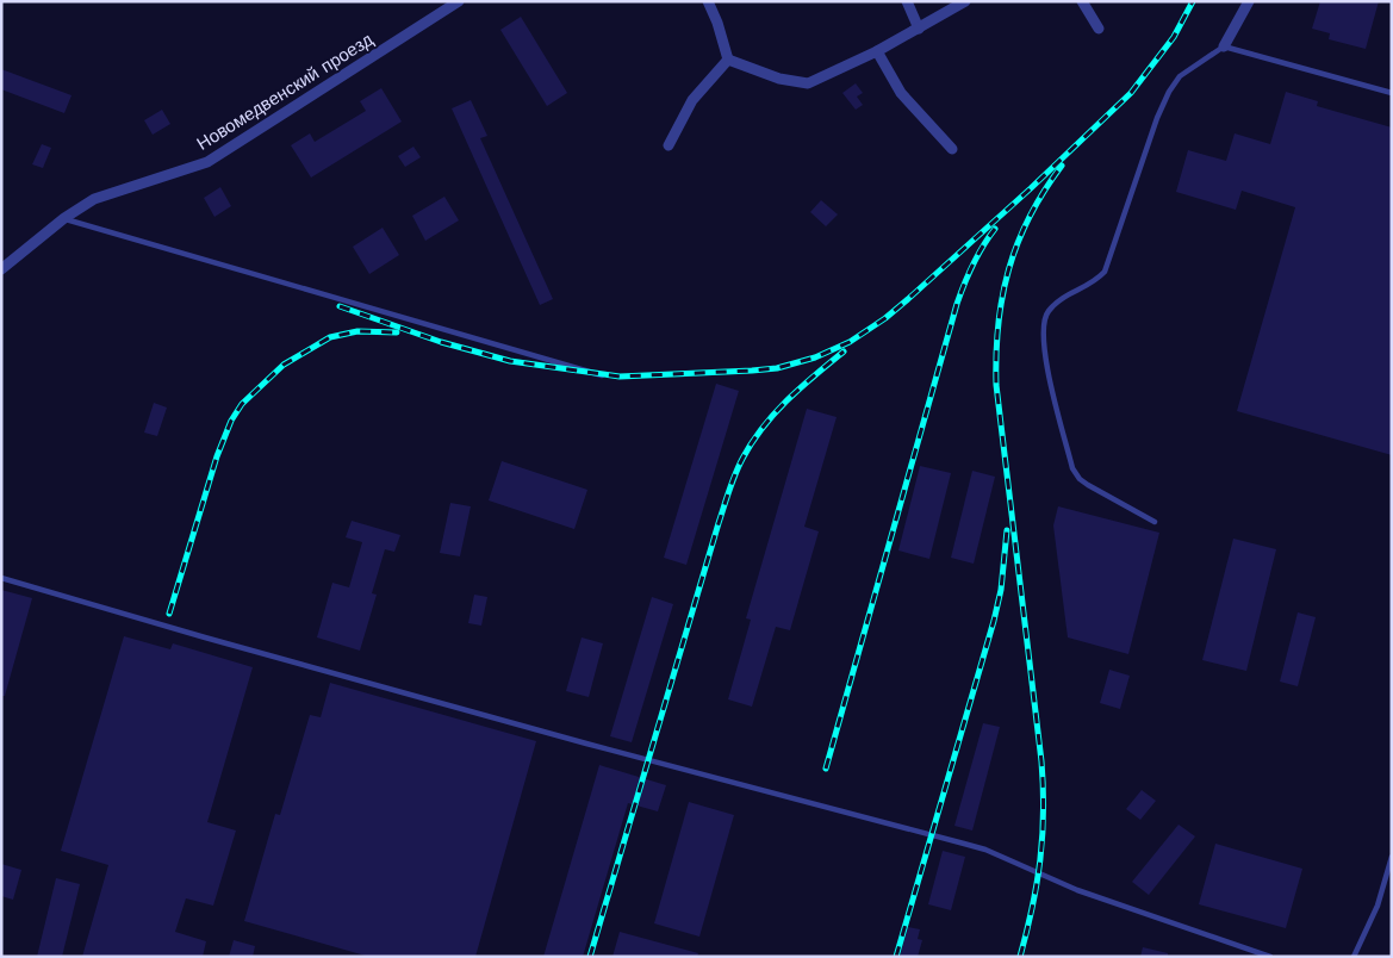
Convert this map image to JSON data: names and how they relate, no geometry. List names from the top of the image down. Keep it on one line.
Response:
{"streets":{"street":["Новомедвенский проезд"]}}
